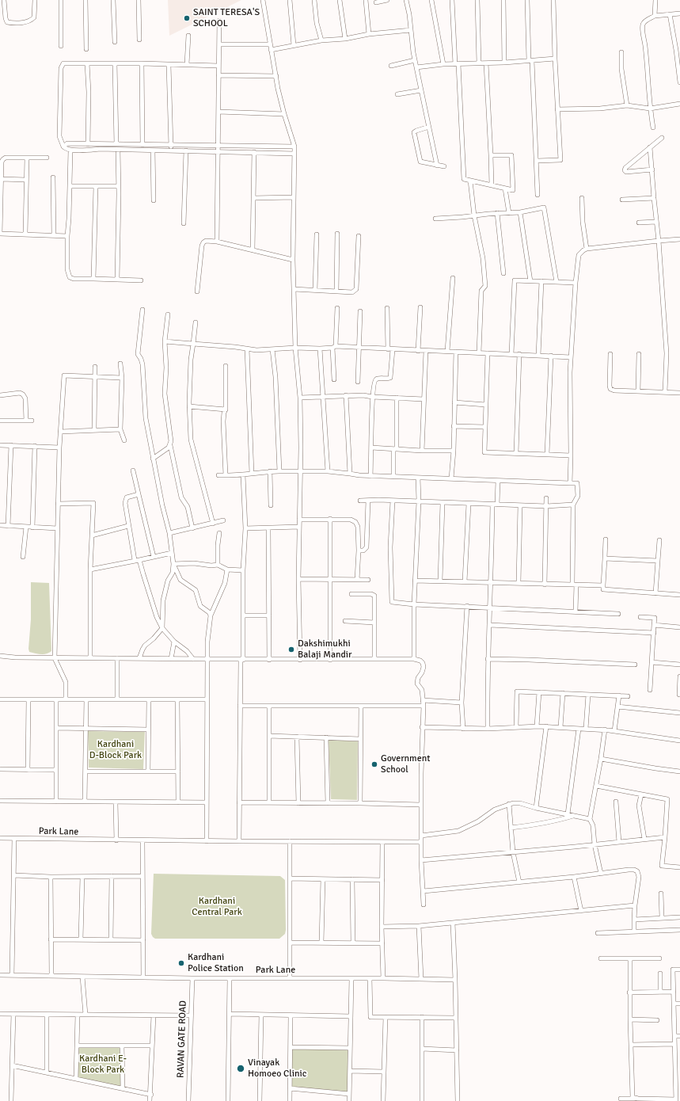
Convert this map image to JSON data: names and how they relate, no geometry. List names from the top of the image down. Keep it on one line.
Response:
{"streets":{"street":["Park Lane","RAVAN GATE ROAD"]},"crossings":[["Park Lane","RAVAN GATE ROAD"]],"parks":["Kardhani D-Block Park","Kardhani Central Park","Kardhani E- Block Park"],"places":["SAINT TERESA'S SCHOOL","Dakshimukhi Balaji Mandir","Government School","Kardhani Police Station","Vinayak Homoeo Clinic"]}
